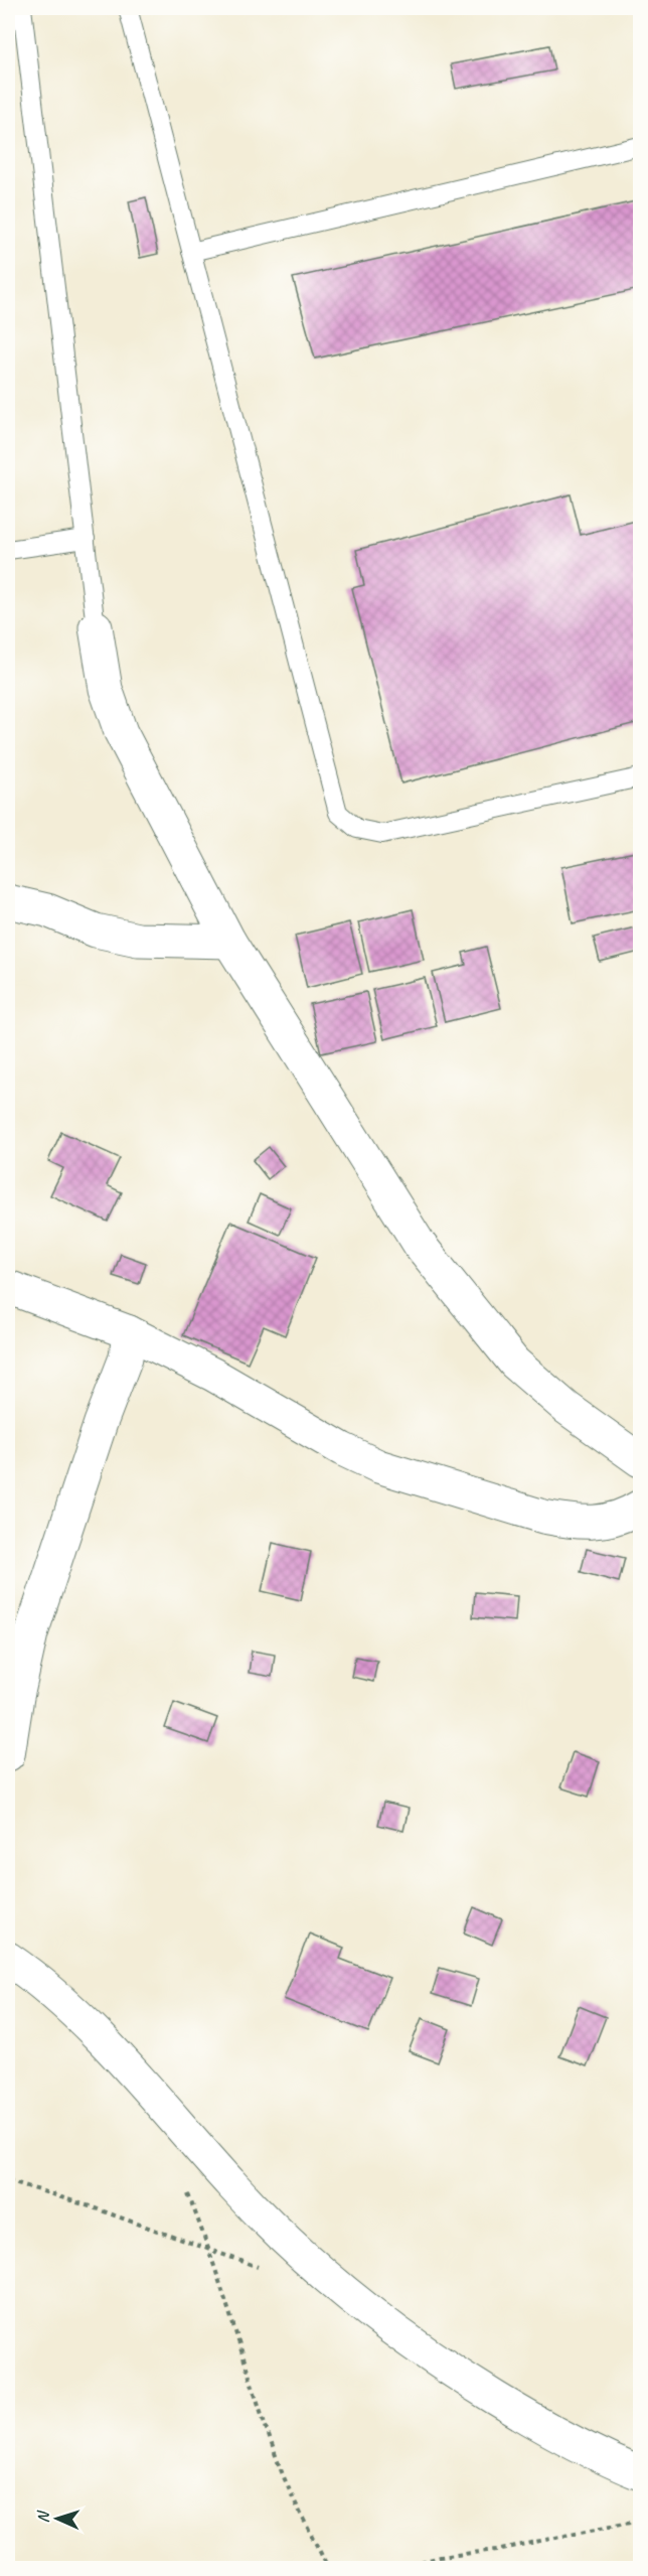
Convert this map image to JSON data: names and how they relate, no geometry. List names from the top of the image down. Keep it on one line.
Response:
{"north":"left"}
